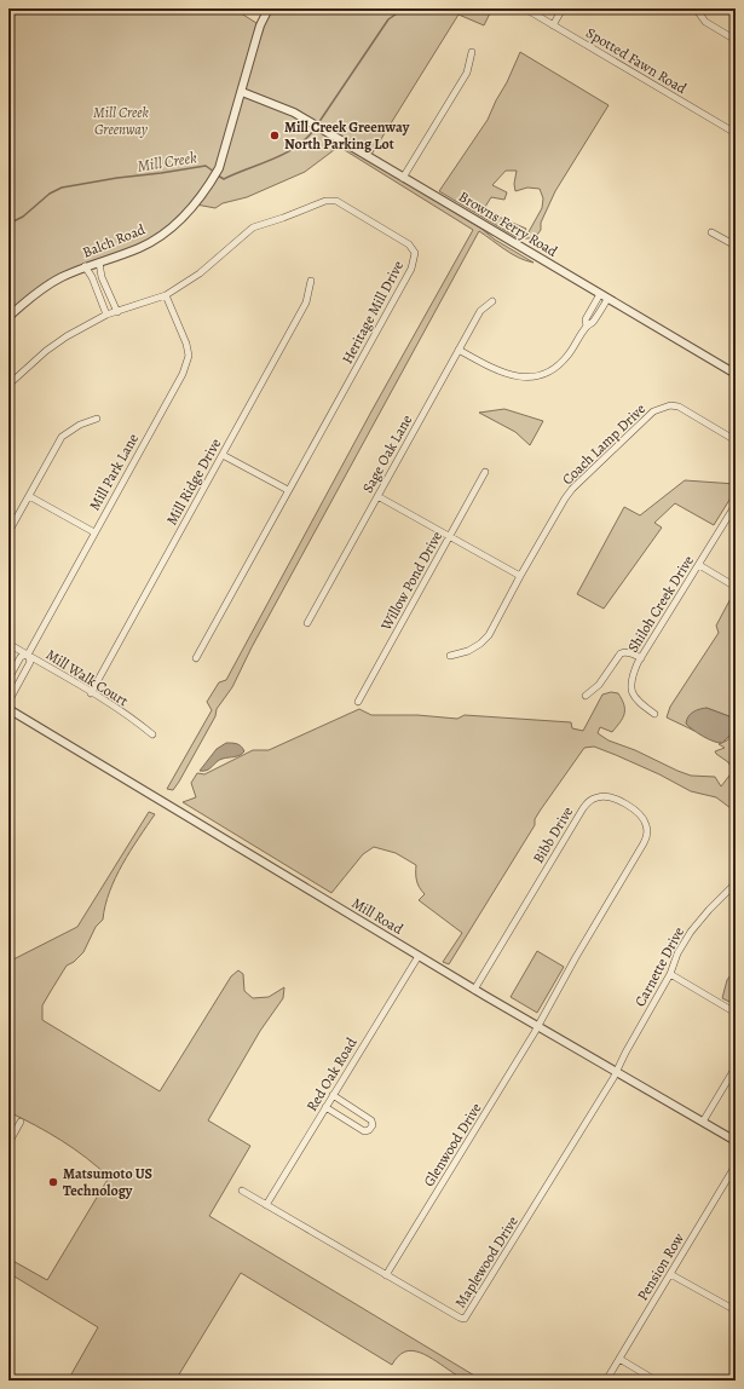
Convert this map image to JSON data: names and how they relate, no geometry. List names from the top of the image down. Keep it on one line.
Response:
{"streets":{"street":["Spotted Fawn Road","Browns Ferry Road","Balch Road","Heritage Mill Drive","Coach Lamp Drive","Sage Oak Lane","Mill Park Lane","Mill Ridge Drive","Willow Pond Drive","Shiloh Creek Drive","Mill Walk Court","Bibb Drive","Mill Road","Carnette Drive","Red Oak Road","Glenwood Drive","Maplewood Drive","Pension Row"]},"crossings":[["Browns Ferry Road","Balch Road"],["Heritage Mill Drive","Mill Park Lane"],["Mill Park Lane","Mill Walk Court"],["Mill Ridge Drive","Mill Walk Court"],["Bibb Drive","Mill Road"],["Bibb Drive","Glenwood Drive"],["Mill Road","Carnette Drive"],["Mill Road","Red Oak Road"],["Mill Road","Glenwood Drive"],["Mill Road","Maplewood Drive"],["Carnette Drive","Maplewood Drive"],["Red Oak Road","Maplewood Drive"],["Glenwood Drive","Maplewood Drive"]],"water":["Mill Creek"],"parks":["Mill Creek Greenway"],"places":["Mill Creek Greenway North Parking Lot","Matsumoto US Technology"]}
